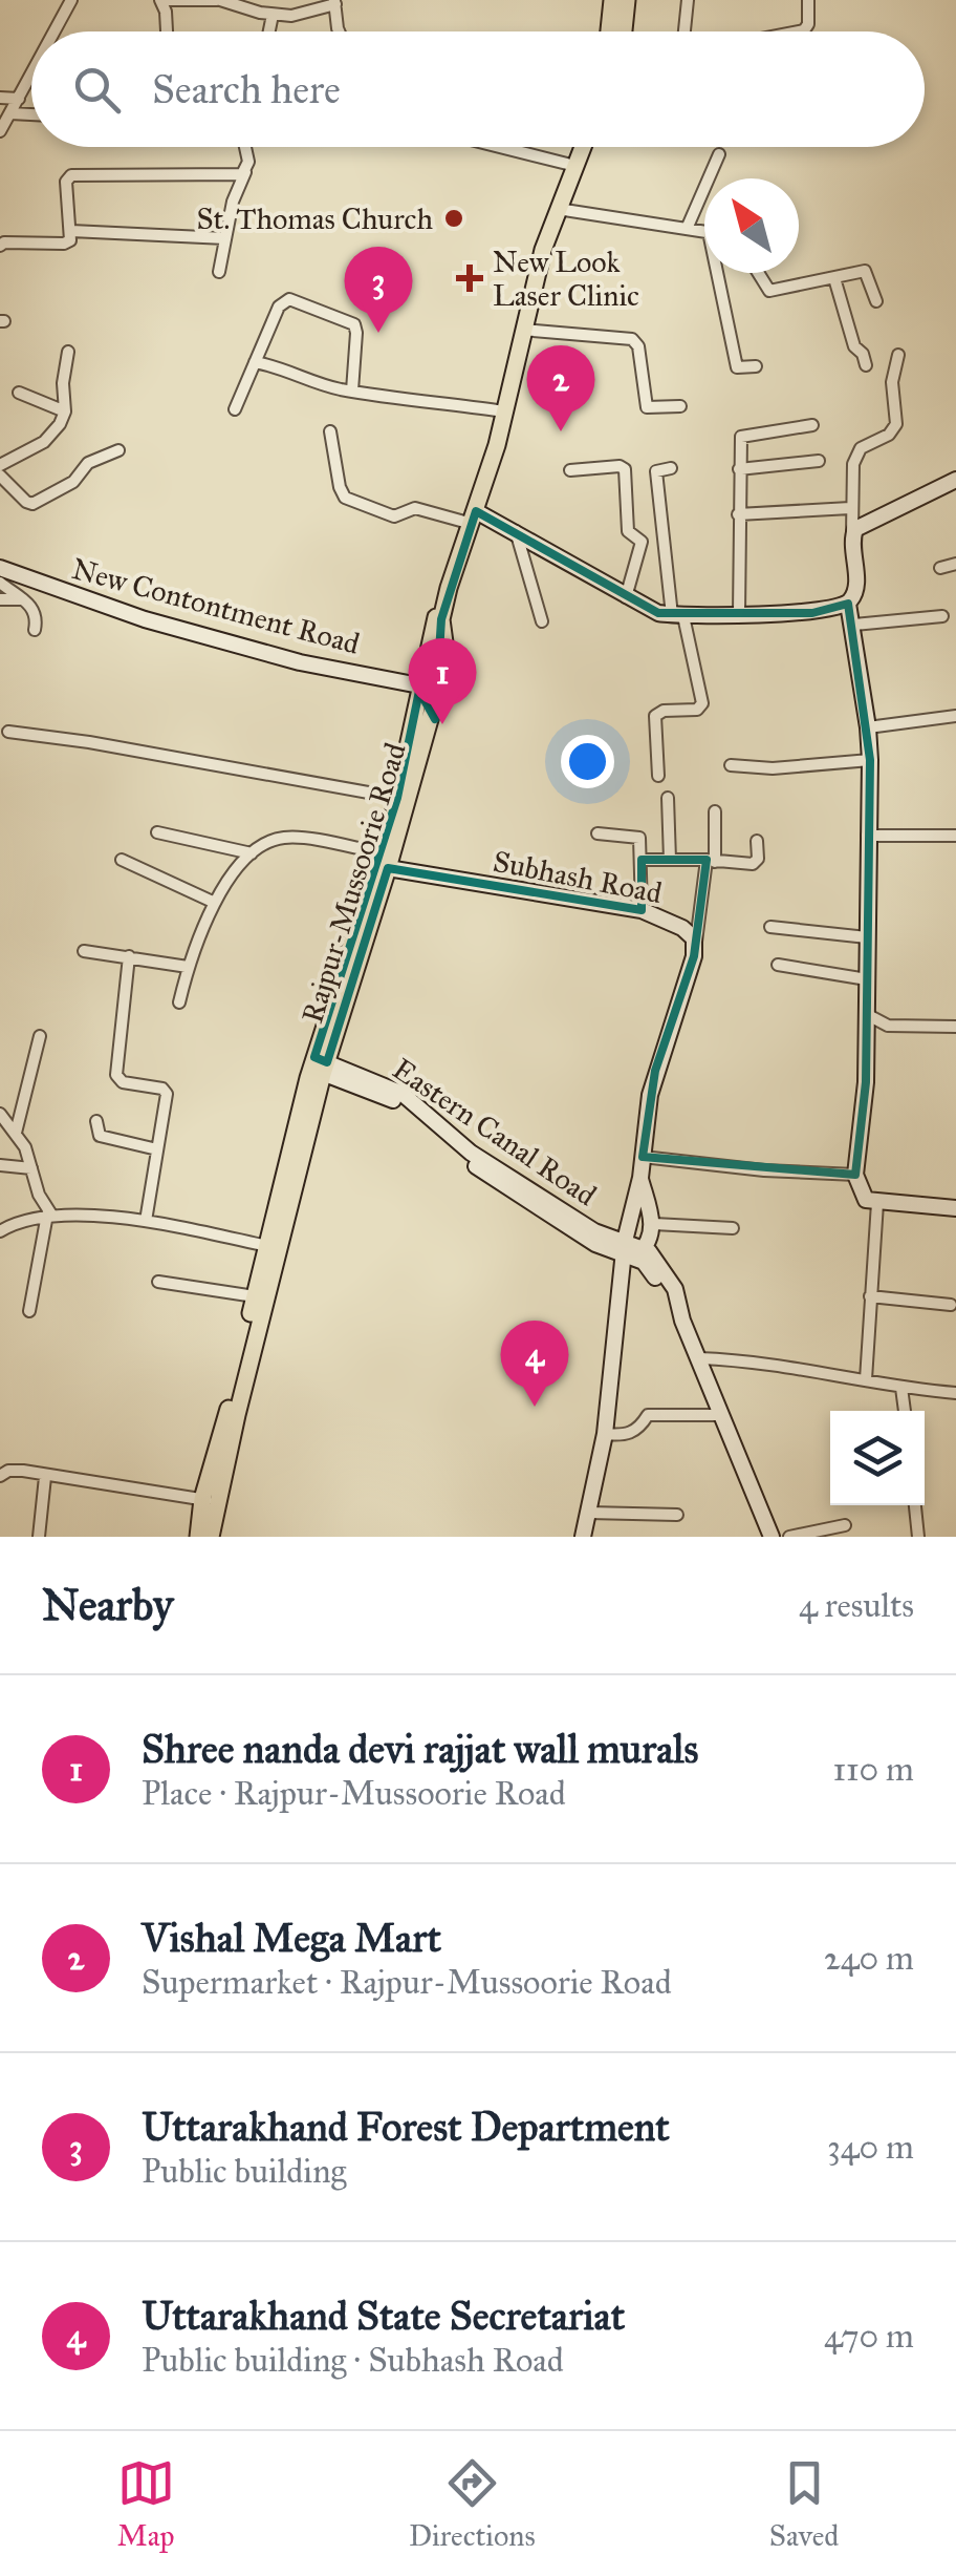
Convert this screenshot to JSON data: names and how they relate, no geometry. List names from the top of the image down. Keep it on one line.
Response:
{"streets":{"main road":["Rajpur-Mussoorie Road"],"street":["New Contontment Road","Subhash Road","Eastern Canal Road"]},"crossings":[["New Contontment Road","Rajpur-Mussoorie Road"],["Subhash Road","Rajpur-Mussoorie Road"],["Rajpur-Mussoorie Road","Eastern Canal Road"]],"places":{"other":["St. Thomas Church"],"health":["New Look Laser Clinic"]},"north":"top left","page":{"search":"Search here","pins":["3","2","1","4"],"heading":["Nearby","4 results"],"list":[{"mark":"1","name":"Shree nanda devi rajjat wall murals","note":"Place · Rajpur-Mussoorie Road","value":"110 m"},{"mark":"2","name":"Vishal Mega Mart","note":"Supermarket · Rajpur-Mussoorie Road","value":"240 m"},{"mark":"3","name":"Uttarakhand Forest Department","note":"Public building","value":"340 m"},{"mark":"4","name":"Uttarakhand State Secretariat","note":"Public building · Subhash Road","value":"470 m"}],"nav":["Map","Directions","Saved"]}}
